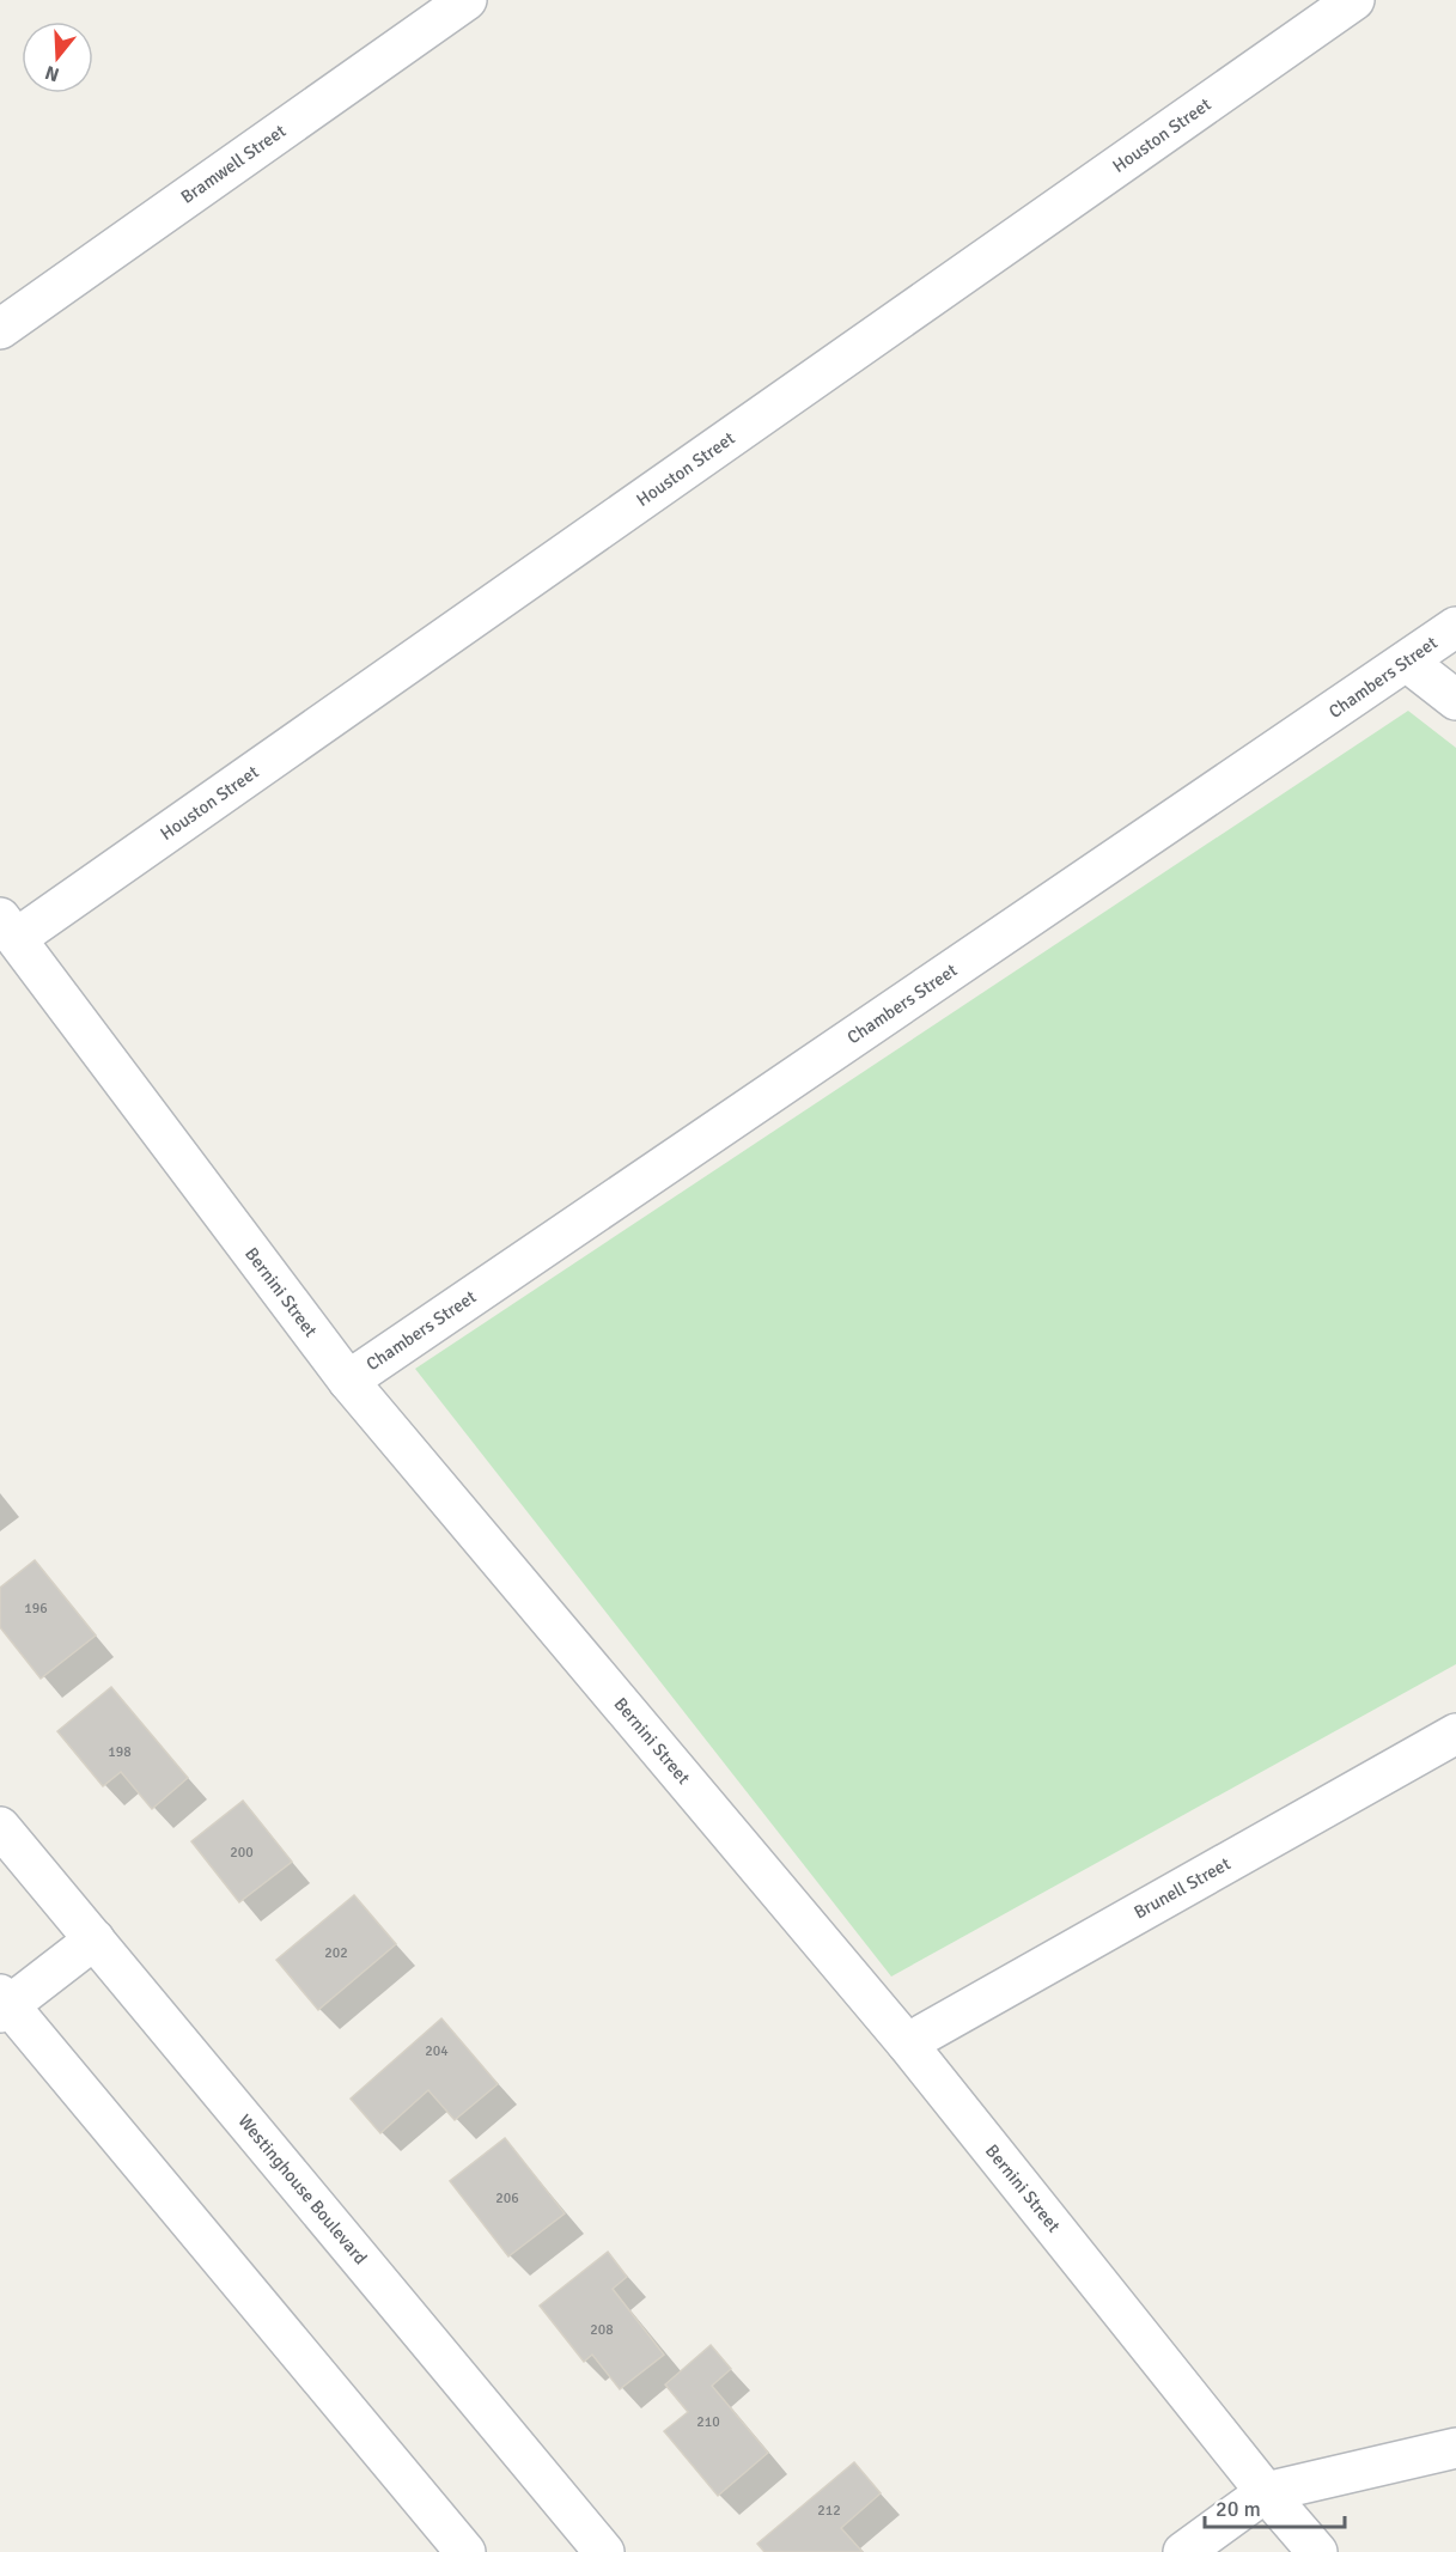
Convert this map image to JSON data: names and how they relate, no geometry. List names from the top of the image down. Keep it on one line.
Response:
{"streets":{"street":["Houston Street","Bramwell Street","Chambers Street","Bernini Street","Brunell Street","Westinghouse Boulevard"]},"crossings":[["Houston Street","Bernini Street"],["Chambers Street","Bernini Street"],["Bernini Street","Brunell Street"]],"house_numbers":["196","198","200","202","204","206","208","210","212"],"scale_bar":"20 m","north":"bottom"}
